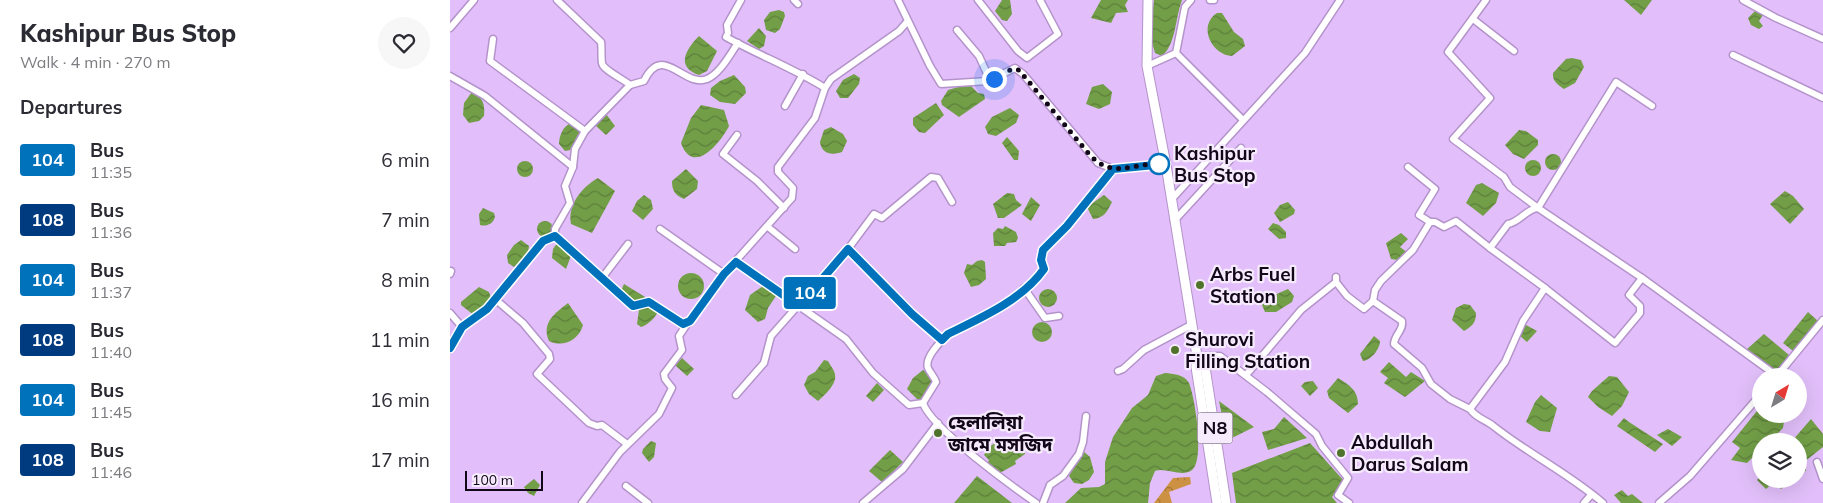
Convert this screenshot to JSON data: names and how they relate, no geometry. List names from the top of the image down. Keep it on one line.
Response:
{"streets":{"highway":["N8"]},"places":["Kashipur Bus Stop","Arbs Fuel Station","Shurovi Filling Station","হেলালিয়া জামে মসজিদ","Abdullah Darus Salam"],"lines":["bus line 104"],"scale_bar":"100 m","north":"top right","page":{"heading":[["Kashipur Bus Stop","Walk · 4 min · 270 m"],"Departures"],"on_map":"104","list":[{"mark":"104","name":"Bus","note":"11:35","value":"6 min"},{"mark":"108","name":"Bus","note":"11:36","value":"7 min"},{"mark":"104","name":"Bus","note":"11:37","value":"8 min"},{"mark":"108","name":"Bus","note":"11:40","value":"11 min"},{"mark":"104","name":"Bus","note":"11:45","value":"16 min"},{"mark":"108","name":"Bus","note":"11:46","value":"17 min"}],"scale":"100 m"}}
